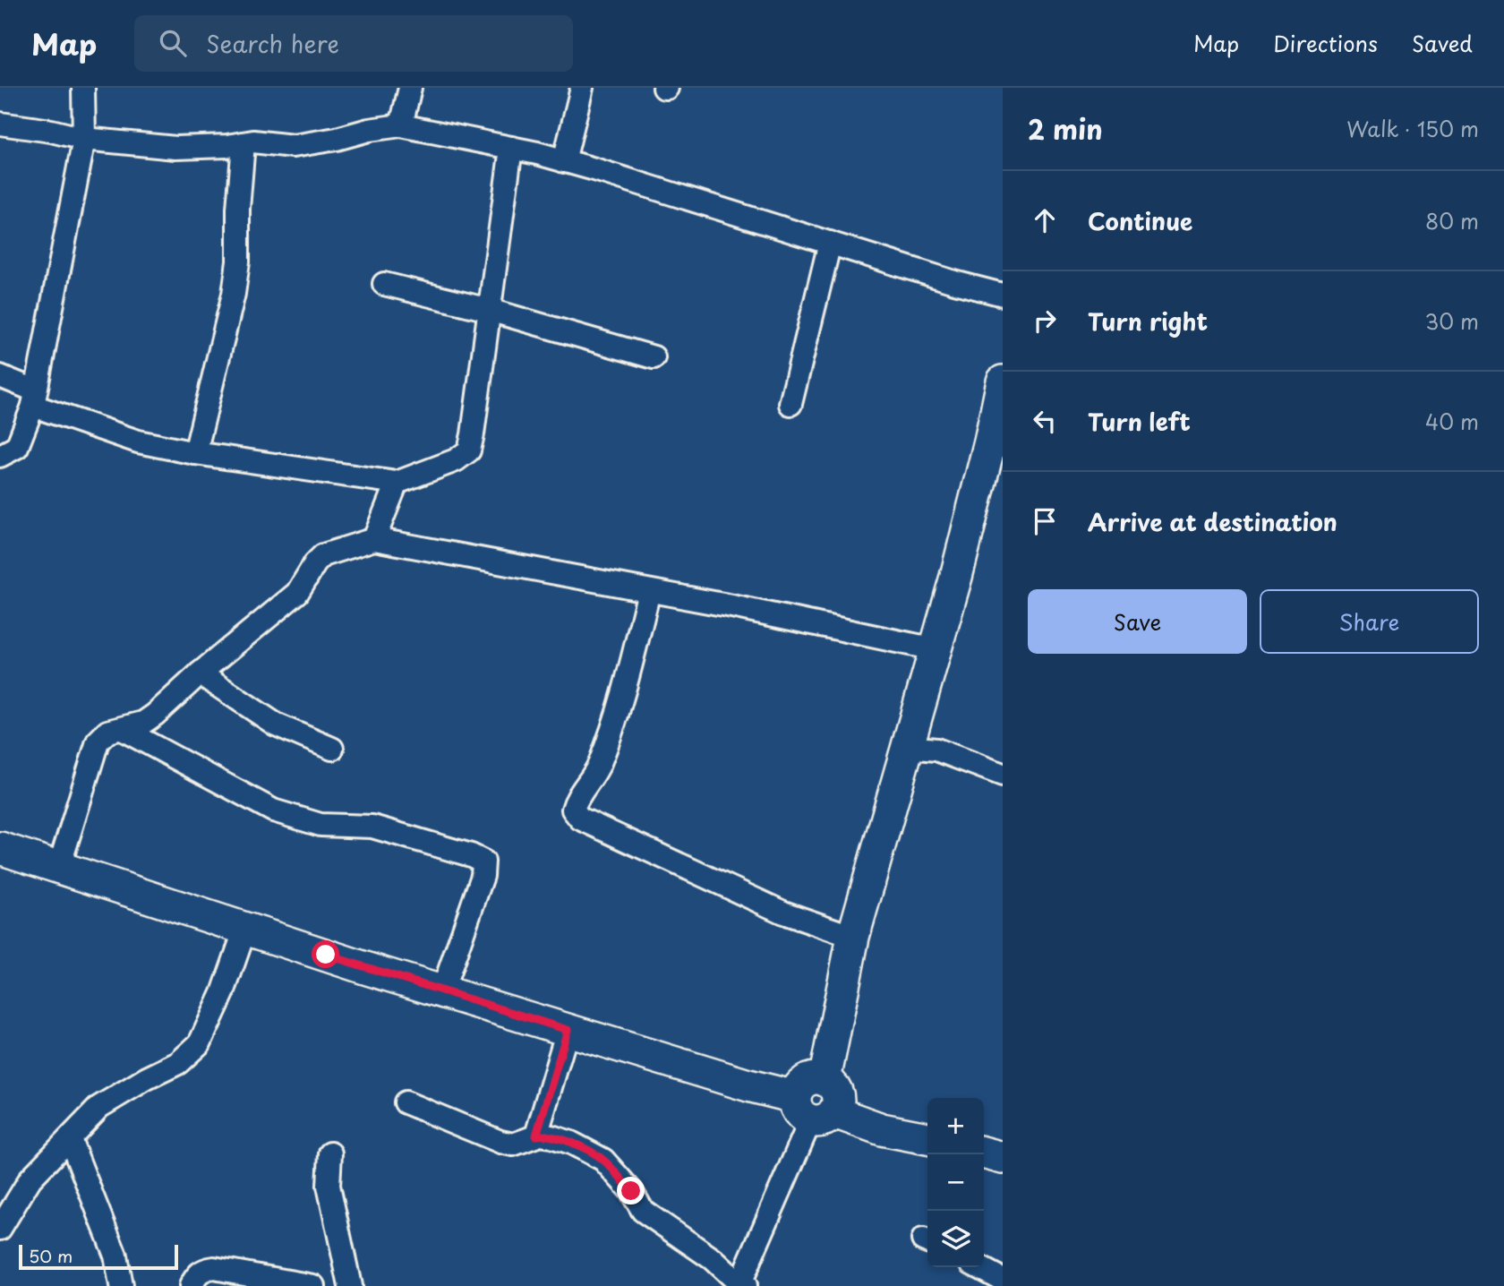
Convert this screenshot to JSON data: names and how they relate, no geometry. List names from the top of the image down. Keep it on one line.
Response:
{"scale_bar":"50 m","page":{"header":"Map","search":"Search here","nav":["Map","Directions","Saved"],"heading":["2 min","Walk · 150 m"],"list":[["Continue","80 m"],["Turn right","30 m"],["Turn left","40 m"],"Arrive at destination"],"buttons":["Save","Share"],"map_buttons":["+","−"],"scale":"50 m"}}
